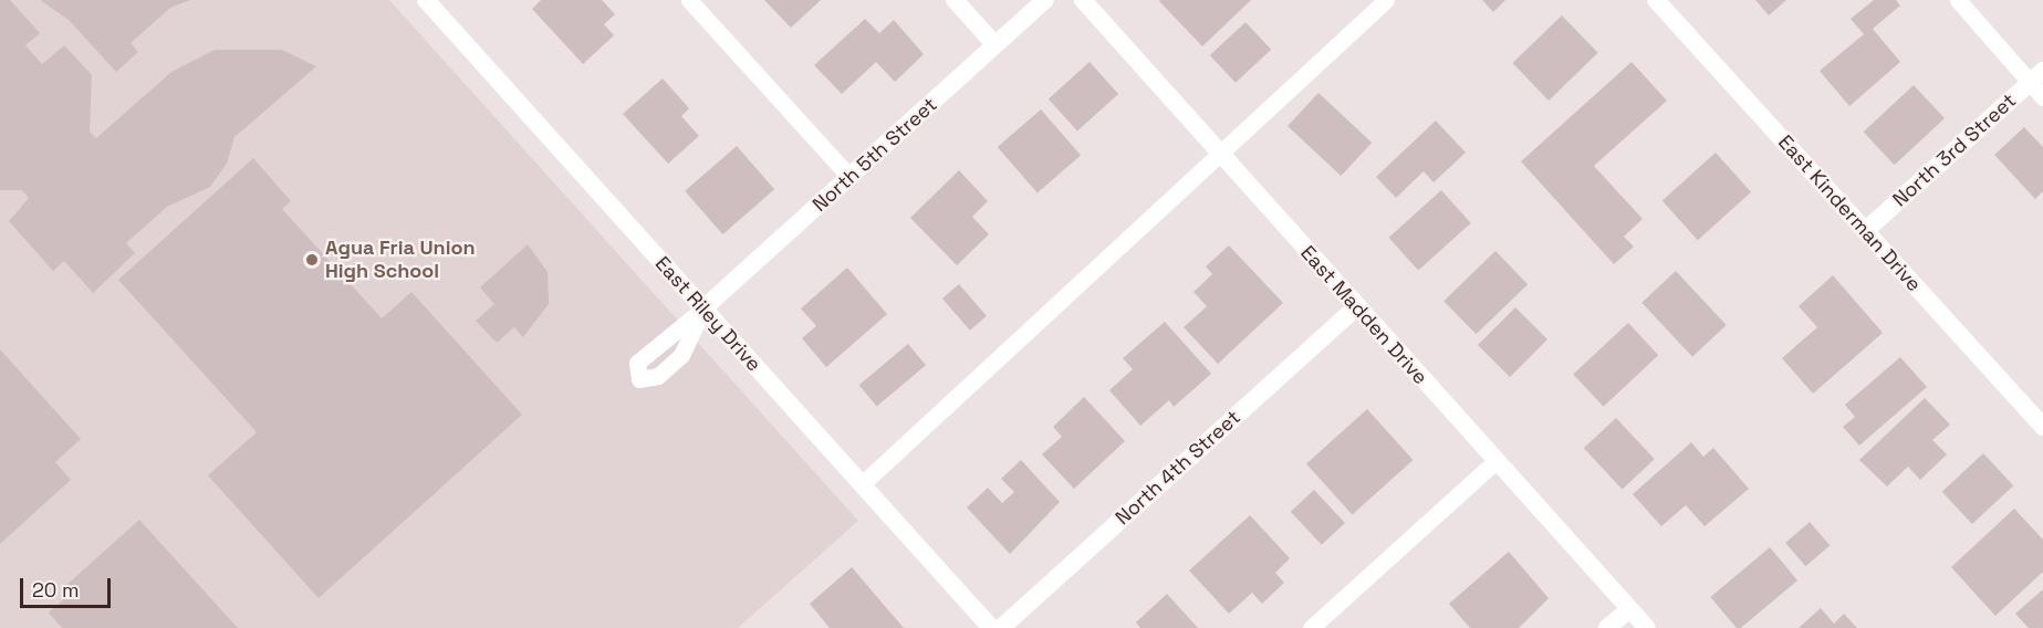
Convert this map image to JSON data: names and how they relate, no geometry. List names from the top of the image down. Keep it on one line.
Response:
{"streets":{"street":["North 3rd Street","North 5th Street","East Kinderman Drive","East Riley Drive","East Madden Drive","North 4th Street"]},"crossings":[["North 3rd Street","East Kinderman Drive"],["North 5th Street","East Riley Drive"],["East Madden Drive","North 4th Street"]],"places":["Agua Fria Union High School"],"scale_bar":"20 m"}
